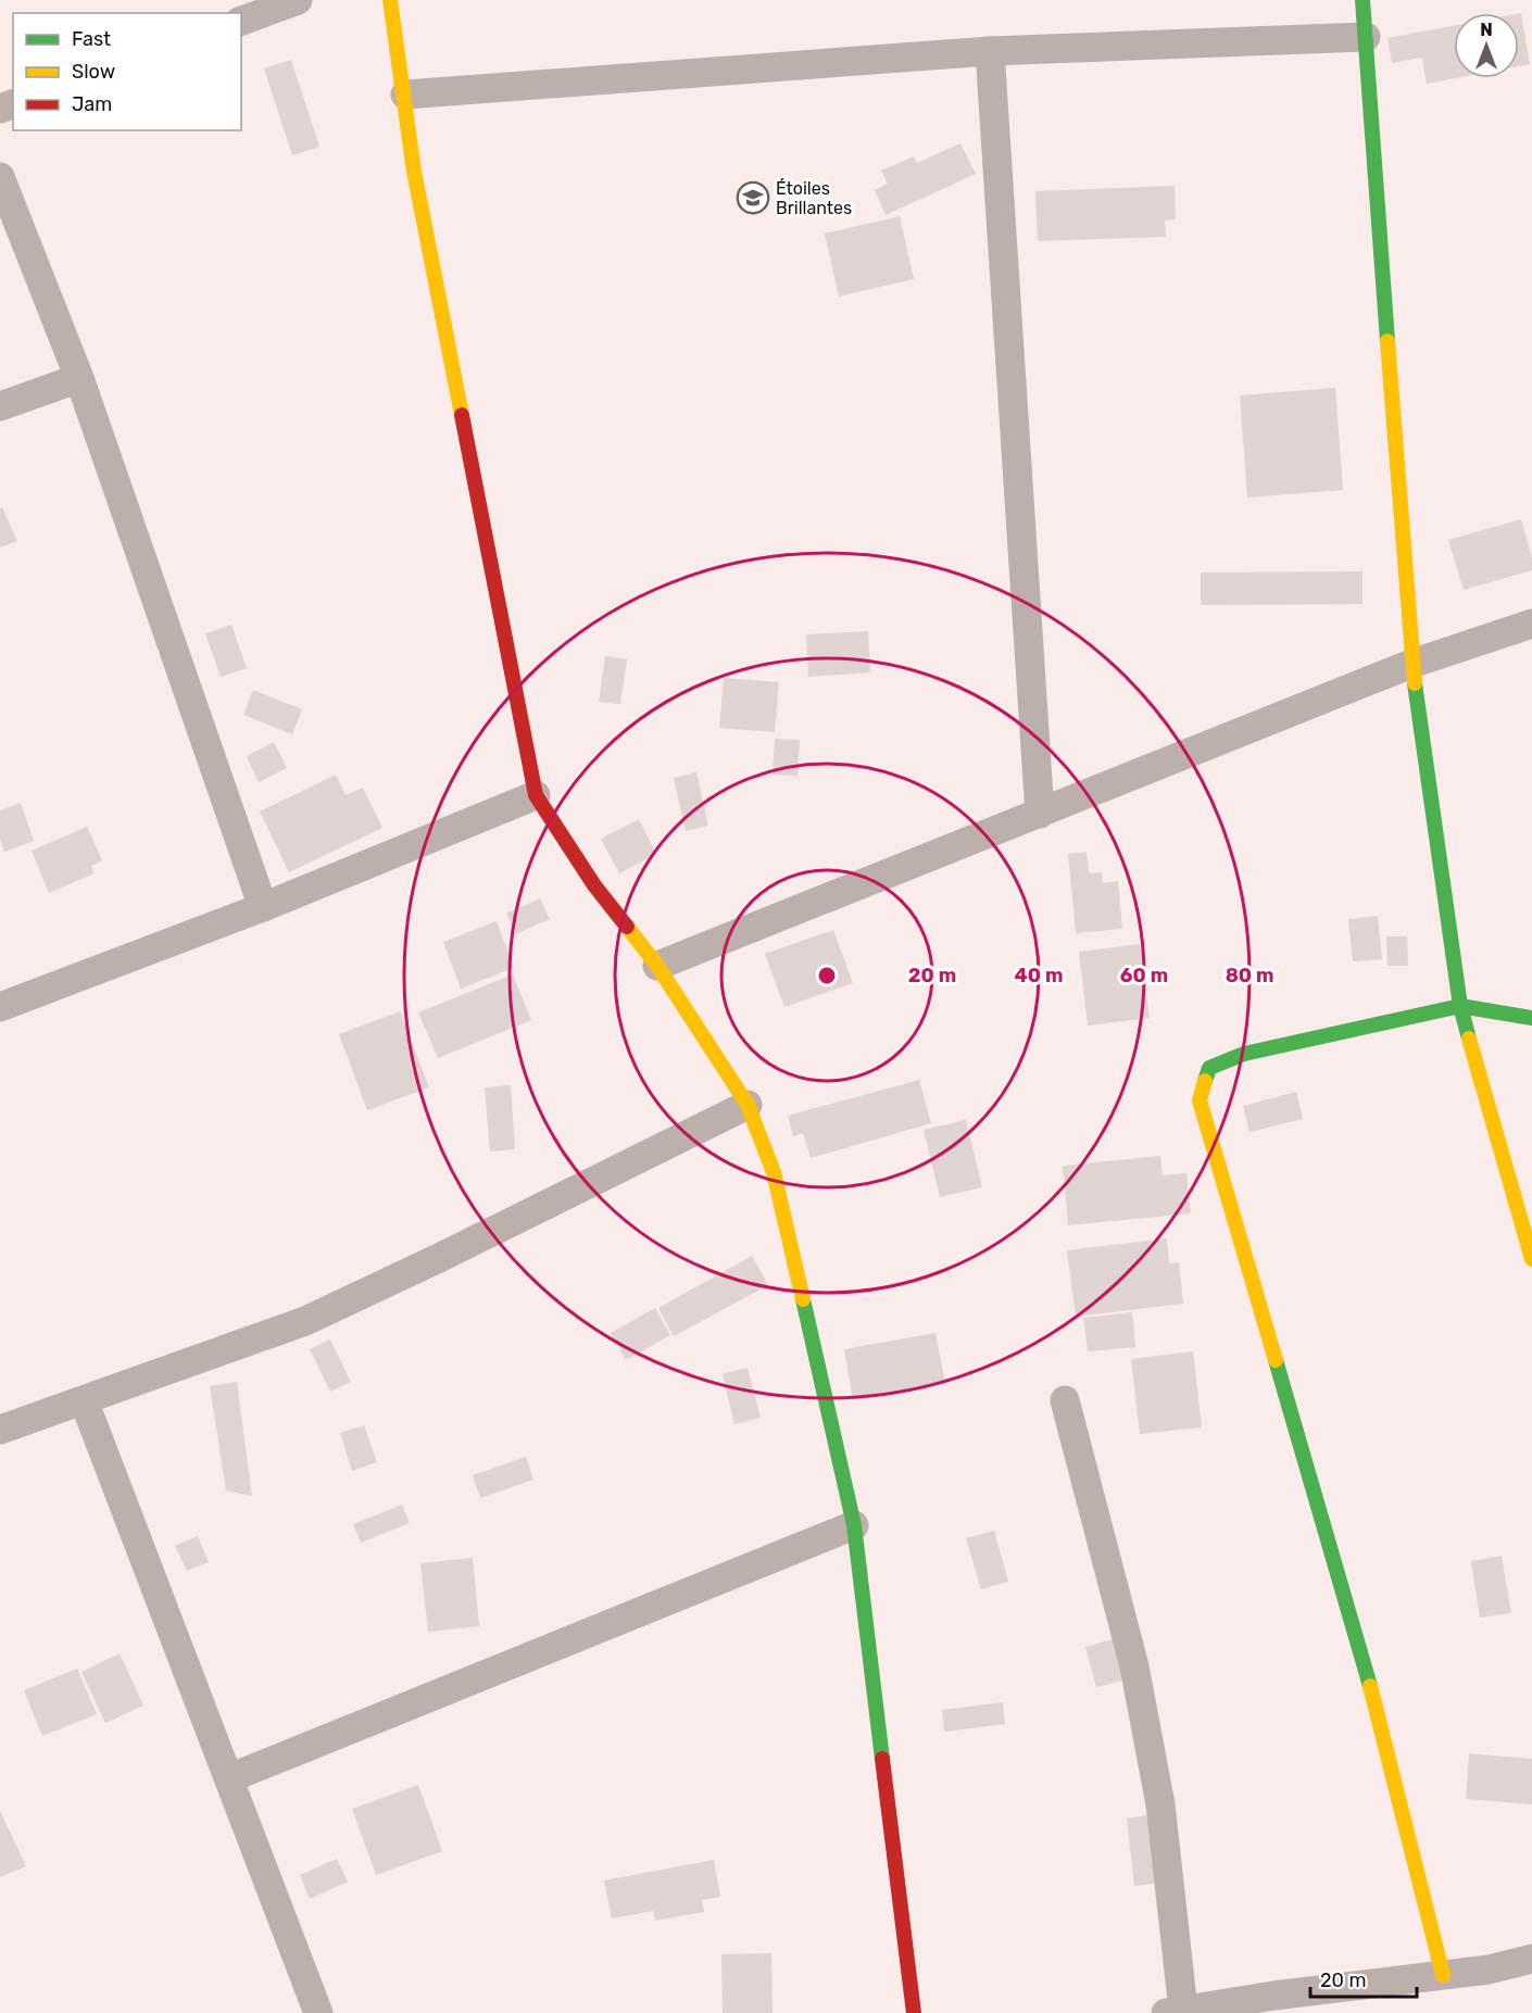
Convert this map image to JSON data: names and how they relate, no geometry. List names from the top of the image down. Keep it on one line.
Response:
{"places":{"school or university":["Étoiles Brillantes"]},"legend":["Fast","Slow","Jam"],"scale_bar":"20 m","north":"top","rings":["20 m","40 m","60 m","80 m"]}
